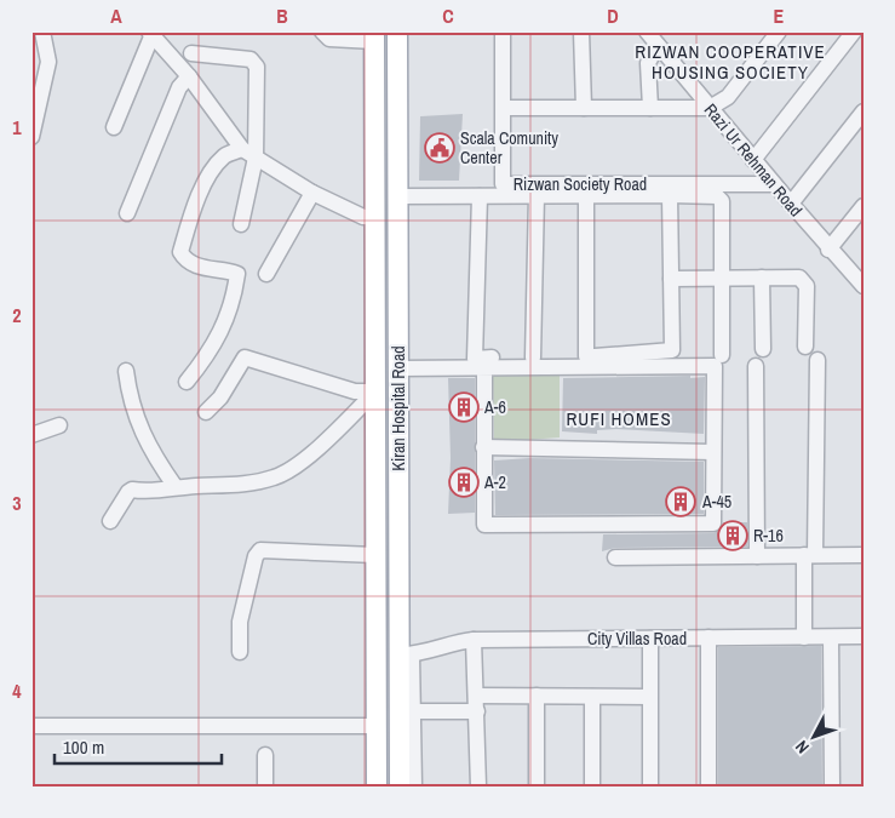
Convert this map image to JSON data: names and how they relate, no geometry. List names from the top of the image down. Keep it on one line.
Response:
{"streets":{"main road":["Kiran Hospital Road"],"street":["Razi Ur Rehman Road","Rizwan Society Road","City Villas Road"]},"crossings":[["Razi Ur Rehman Road","Rizwan Society Road"],["Kiran Hospital Road","City Villas Road"]],"districts":["RIZWAN COOPERATIVE HOUSING SOCIETY","RUFI HOMES"],"places":{"public building":["Scala Comunity Center"],"building":["A-6","A-2","A-45","R-16"]},"scale_bar":"100 m","north":"bottom left","grid":{"columns":["A","B","C","D","E"],"rows":["1","2","3","4"]}}
